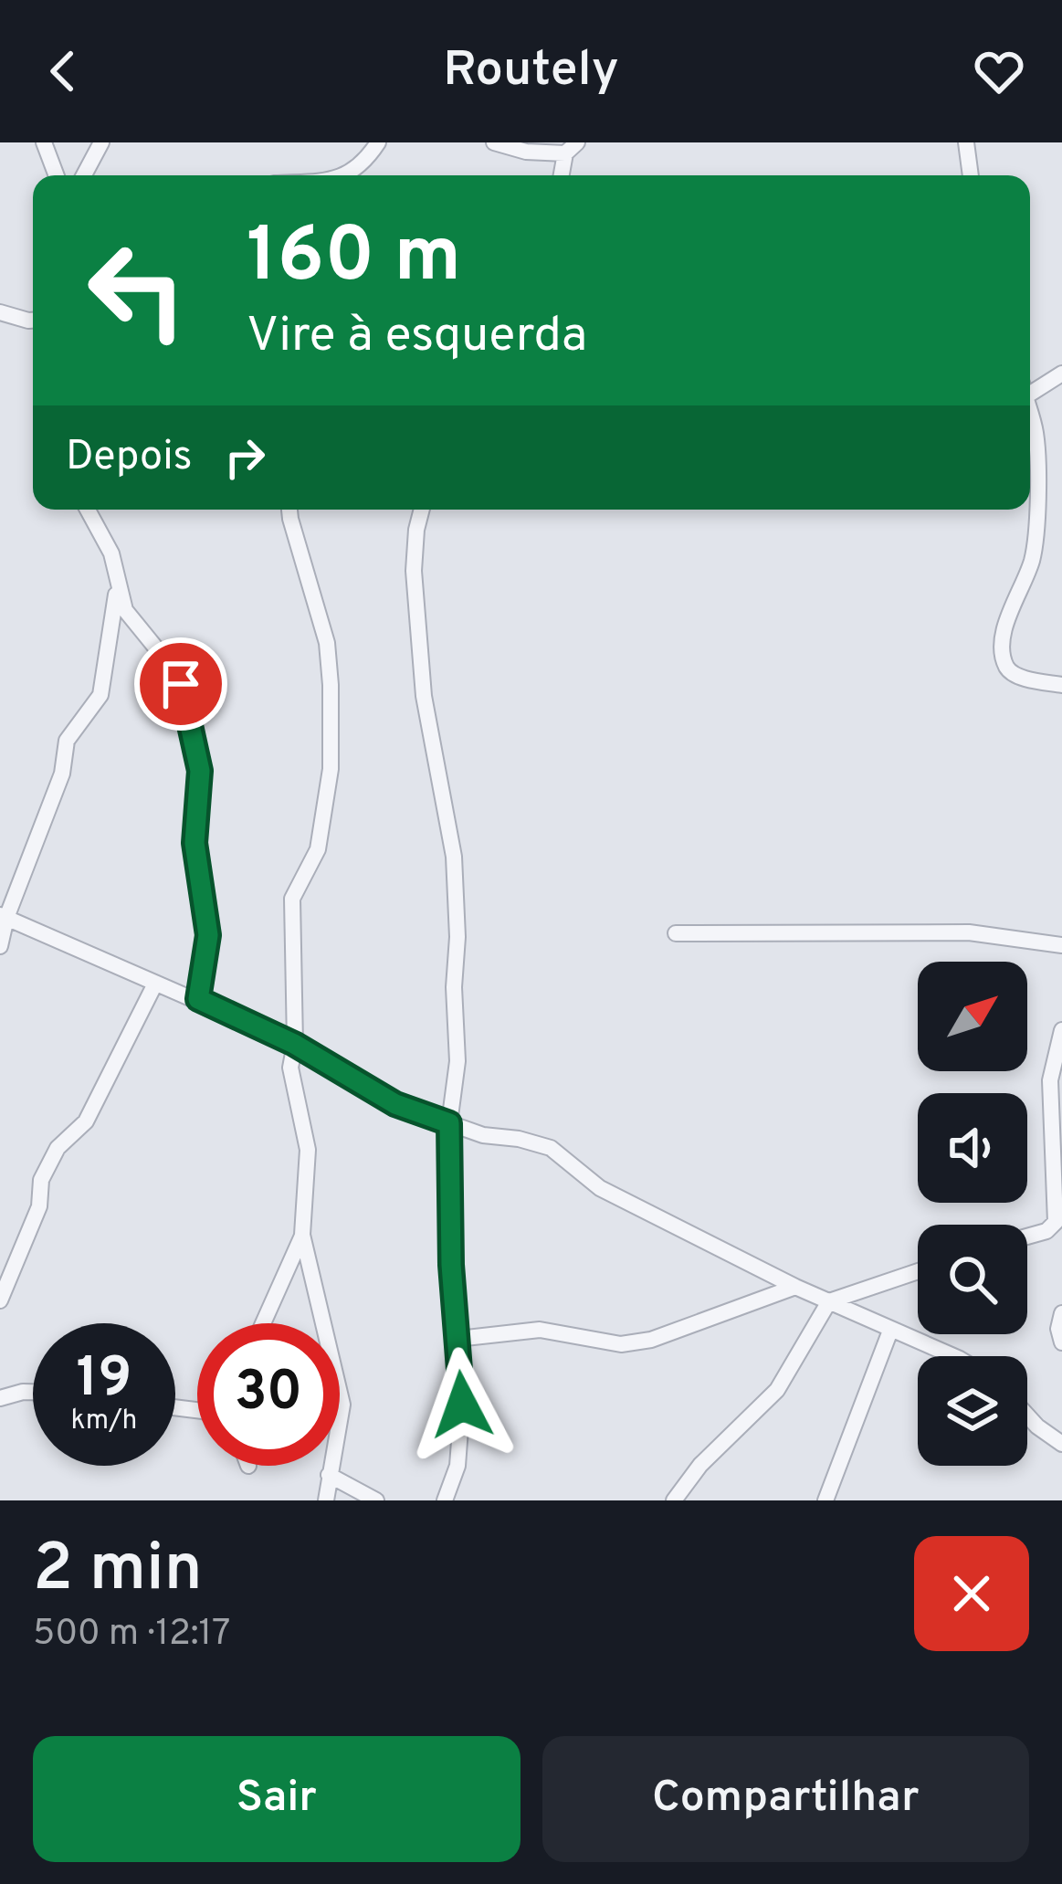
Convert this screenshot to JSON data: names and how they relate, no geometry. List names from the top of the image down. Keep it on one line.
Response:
{"north":"top right","page":{"header":"Routely","turn":["160 m","Vire à esquerda"],"then":"Depois","speed":"19 km/h","limit":"30","heading":["2 min","500 m · 12:17"],"buttons":["Sair","Compartilhar"]}}
